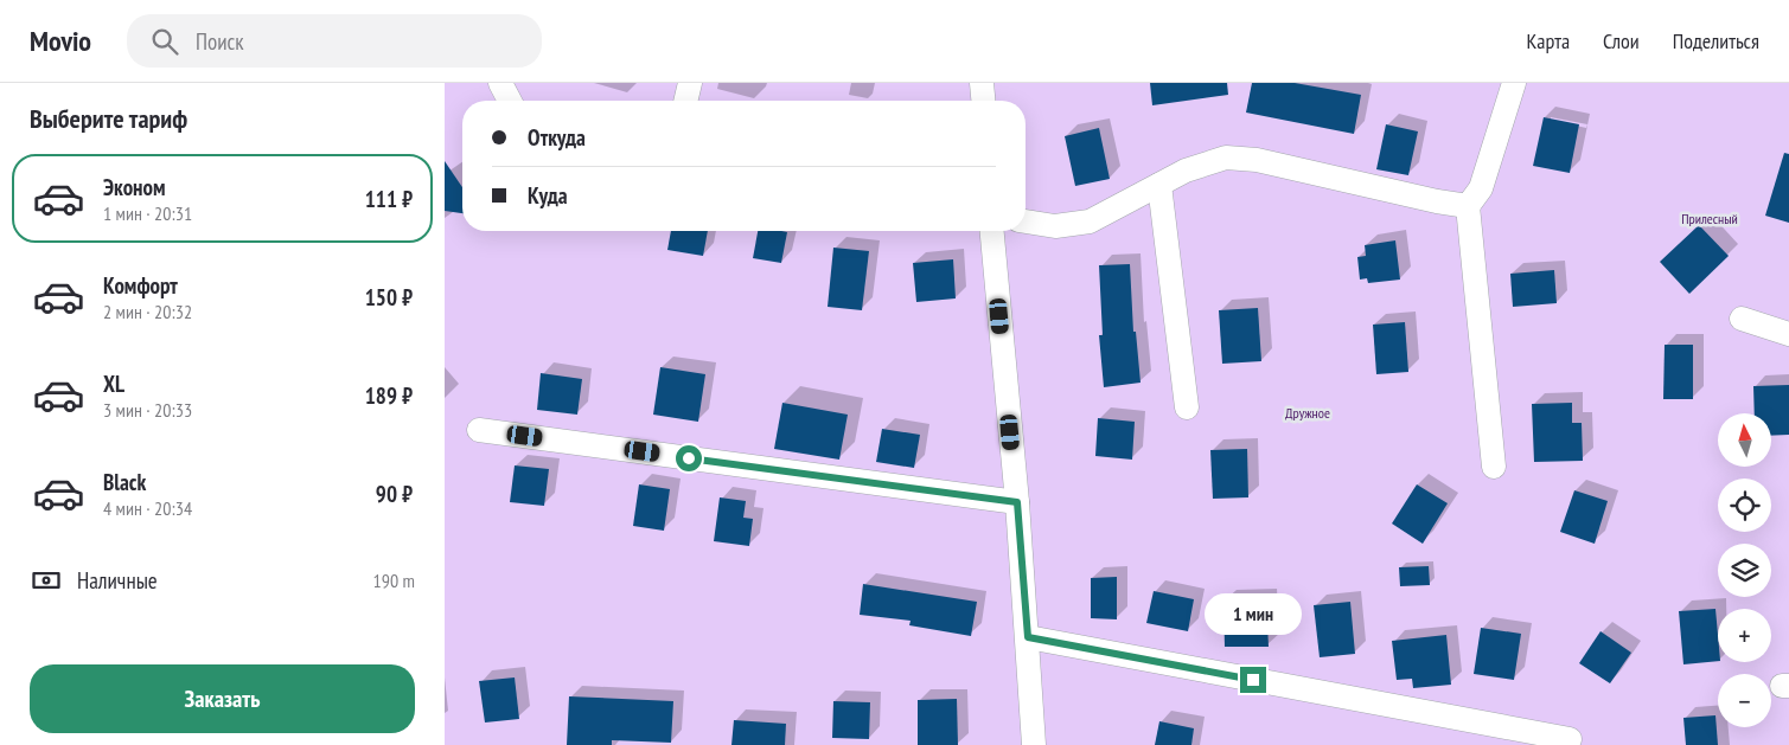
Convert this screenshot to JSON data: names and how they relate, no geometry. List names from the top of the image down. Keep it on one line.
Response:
{"parks":["Прилесный","Дружное"],"north":"top","page":{"header":"Movio","search":"Поиск","nav":["Карта","Слои","Поделиться"],"heading":"Выберите тариф","banner":["Откуда","Куда"],"list":[{"name":"Эконом","note":"1 мин · 20:31","value":"111 ₽"},{"name":"Комфорт","note":"2 мин · 20:32","value":"150 ₽"},{"name":"XL","note":"3 мин · 20:33","value":"189 ₽"},{"name":"Black","note":"4 мин · 20:34","value":"90 ₽"}],"map_buttons":["+","−"],"pay":["Наличные","190 m"],"bubble":"1 мин","buttons":"Заказать"}}
